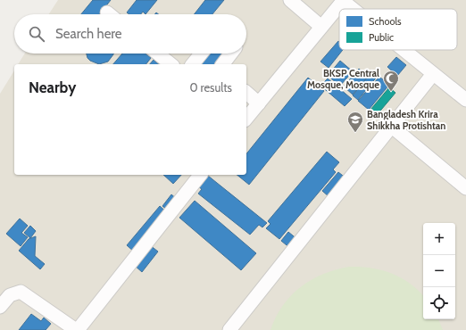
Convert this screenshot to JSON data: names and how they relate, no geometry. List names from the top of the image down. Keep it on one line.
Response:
{"places":{"mosque":["BKSP Central Mosque, Mosque"],"school or university":["Bangladesh Krira Shikkha Protishtan"]},"legend":["Schools","Public"],"page":{"search":"Search here","heading":["Nearby","0 results"],"map_buttons":["+","−"]}}
